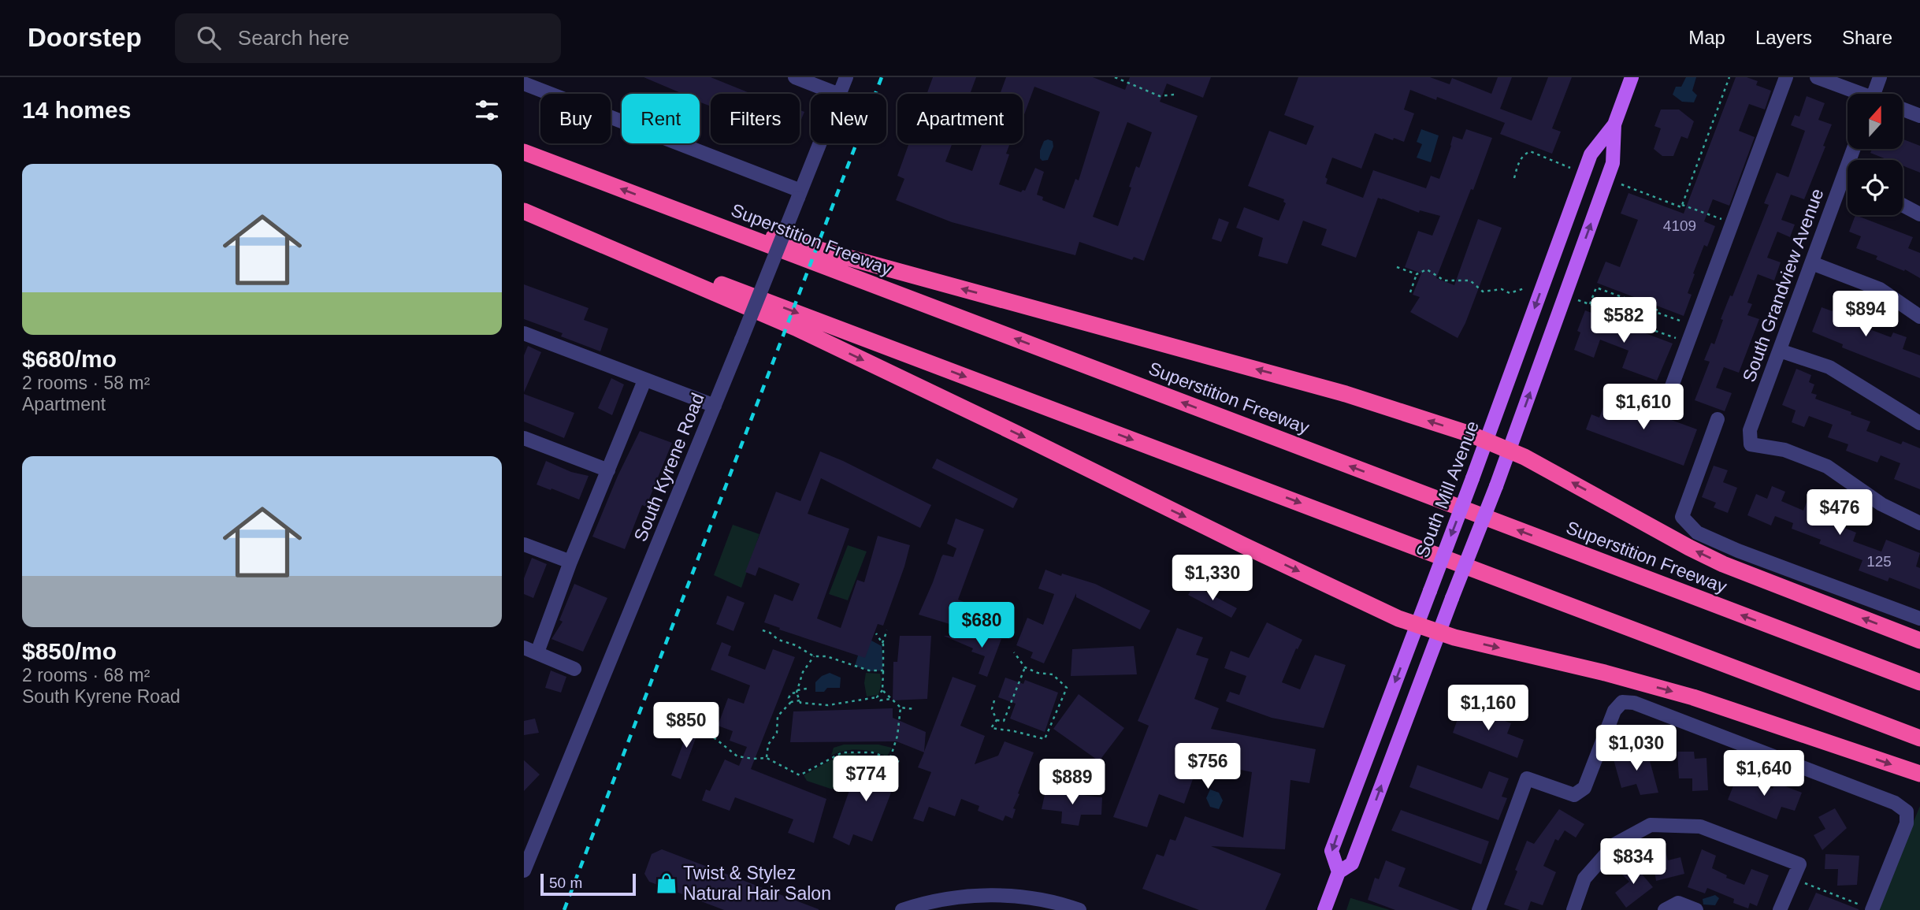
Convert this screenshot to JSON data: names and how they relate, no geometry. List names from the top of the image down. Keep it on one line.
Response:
{"streets":{"highway":["Superstition Freeway"],"main road":["South Mill Avenue"],"street":["South Grandview Avenue","South Kyrene Road"]},"places":{"shop":["Twist & Stylez Natural Hair Salon"]},"house_numbers":["4109","125"],"scale_bar":"50 m","north":"top","page":{"header":"Doorstep","search":"Search here","nav":["Map","Layers","Share"],"heading":"14 homes","chip":["Buy","Rent","Filters","New","Apartment"],"list":[{"name":"$680/mo","note":"2 rooms · 58 m² · Apartment"},{"name":"$850/mo","note":"2 rooms · 68 m² · South Kyrene Road"}],"price":["$894","$582","$1,610","$476","$1,330","$680","$1,160","$850","$1,030","$756","$1,640","$774","$889","$834"],"scale":"50 m"}}
